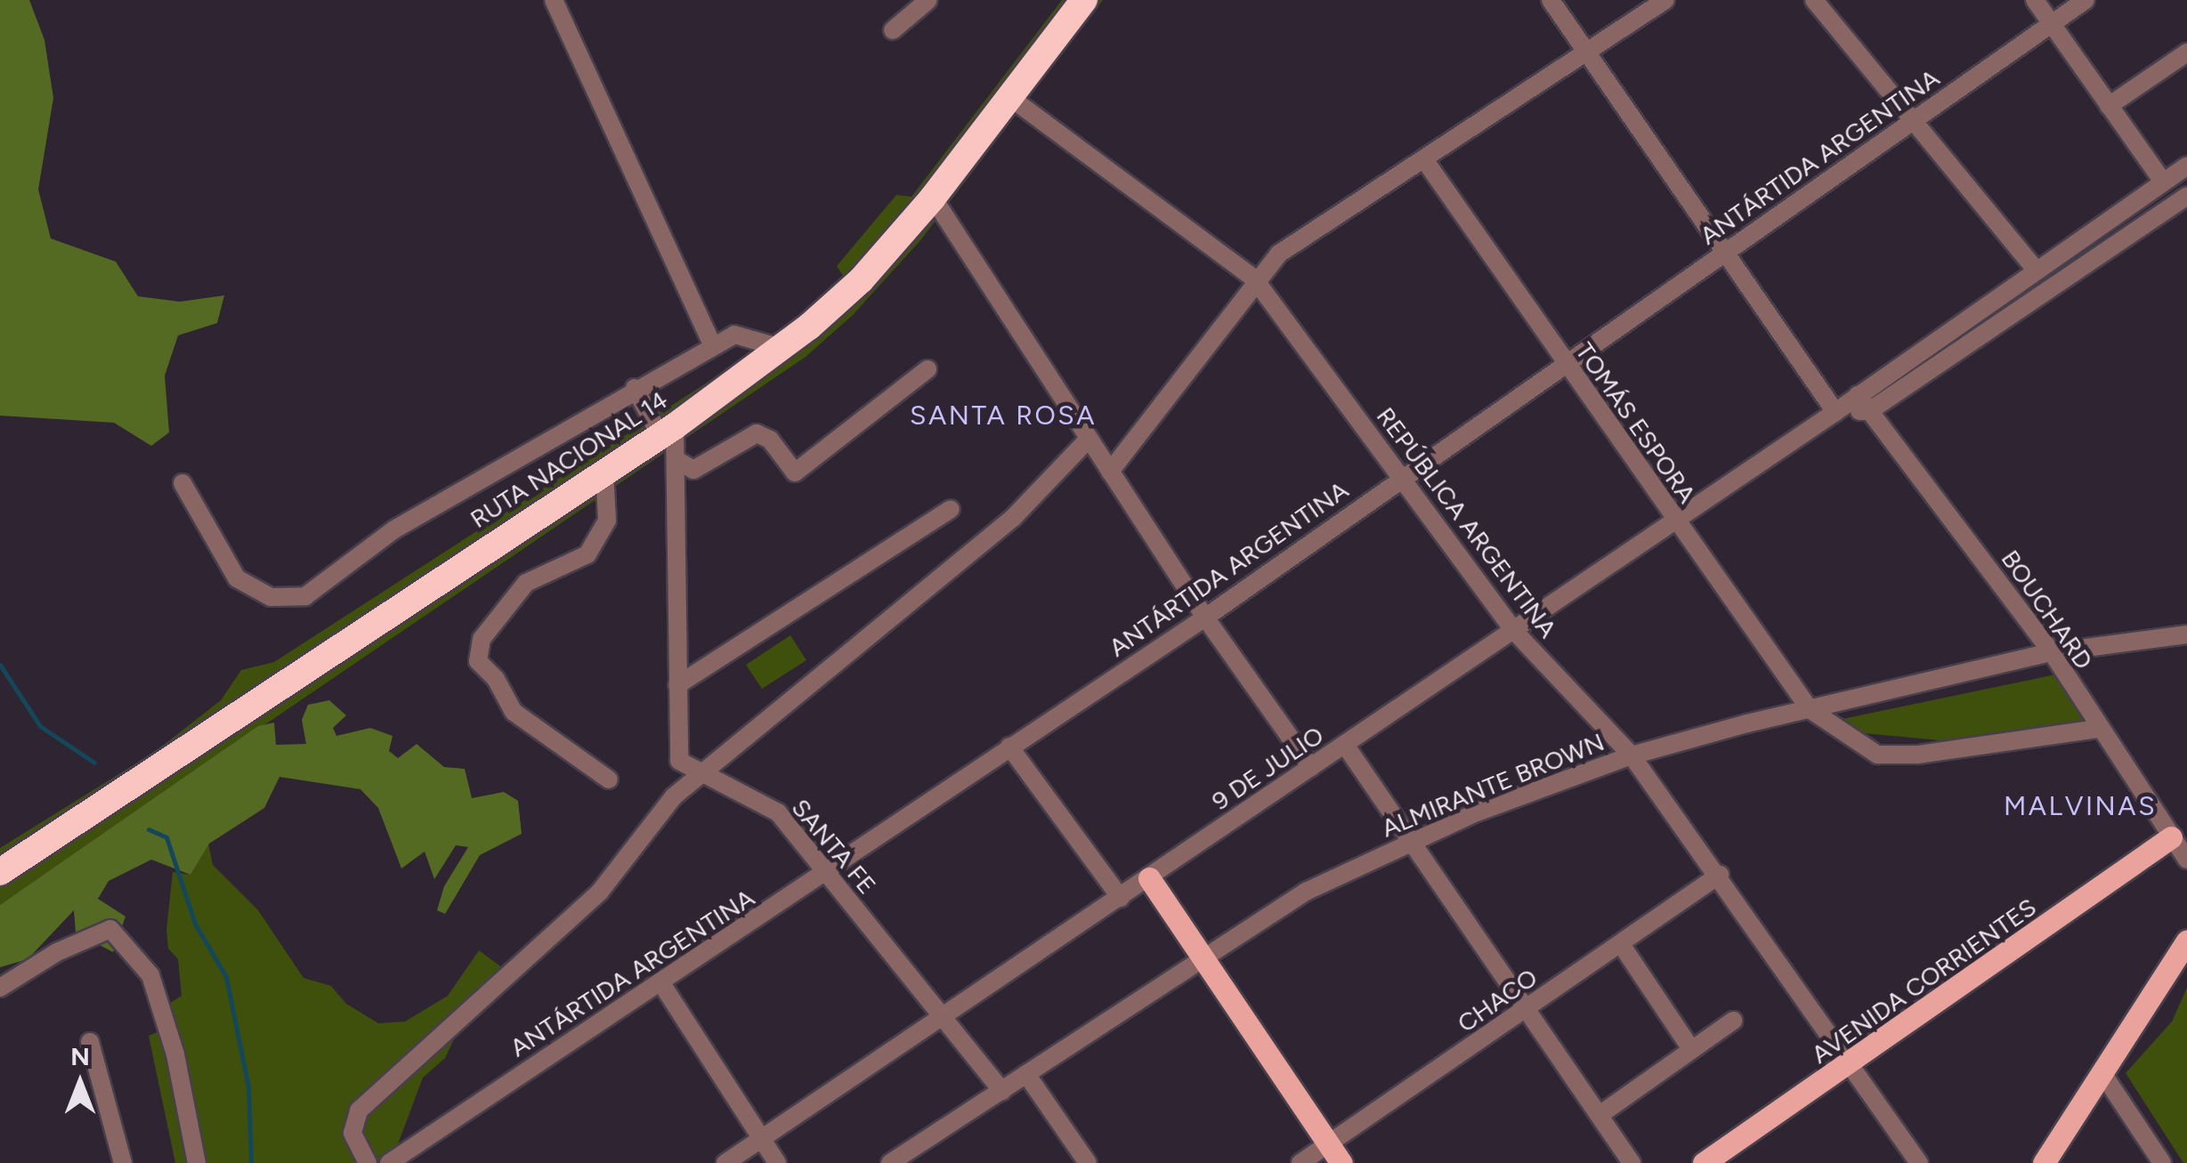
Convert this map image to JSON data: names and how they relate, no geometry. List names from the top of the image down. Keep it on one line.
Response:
{"streets":{"highway":["RUTA NACIONAL 14"],"main road":["AVENIDA CORRIENTES"],"street":["ANTÁRTIDA ARGENTINA","TOMÁS ESPORA","REPÚBLICA ARGENTINA","BOUCHARD","9 DE JULIO","ALMIRANTE BROWN","SANTA FE","CHACO"]},"crossings":[["ANTÁRTIDA ARGENTINA","TOMÁS ESPORA"],["ANTÁRTIDA ARGENTINA","REPÚBLICA ARGENTINA"],["ANTÁRTIDA ARGENTINA","SANTA FE"],["TOMÁS ESPORA","9 DE JULIO"],["TOMÁS ESPORA","ALMIRANTE BROWN"],["RUTA NACIONAL 14","REPÚBLICA ARGENTINA"],["RUTA NACIONAL 14","SANTA FE"],["REPÚBLICA ARGENTINA","9 DE JULIO"],["REPÚBLICA ARGENTINA","ALMIRANTE BROWN"],["REPÚBLICA ARGENTINA","AVENIDA CORRIENTES"],["REPÚBLICA ARGENTINA","CHACO"],["BOUCHARD","ALMIRANTE BROWN"],["BOUCHARD","AVENIDA CORRIENTES"],["9 DE JULIO","SANTA FE"],["ALMIRANTE BROWN","SANTA FE"]],"districts":["SANTA ROSA","MALVINAS"],"north":"top"}
